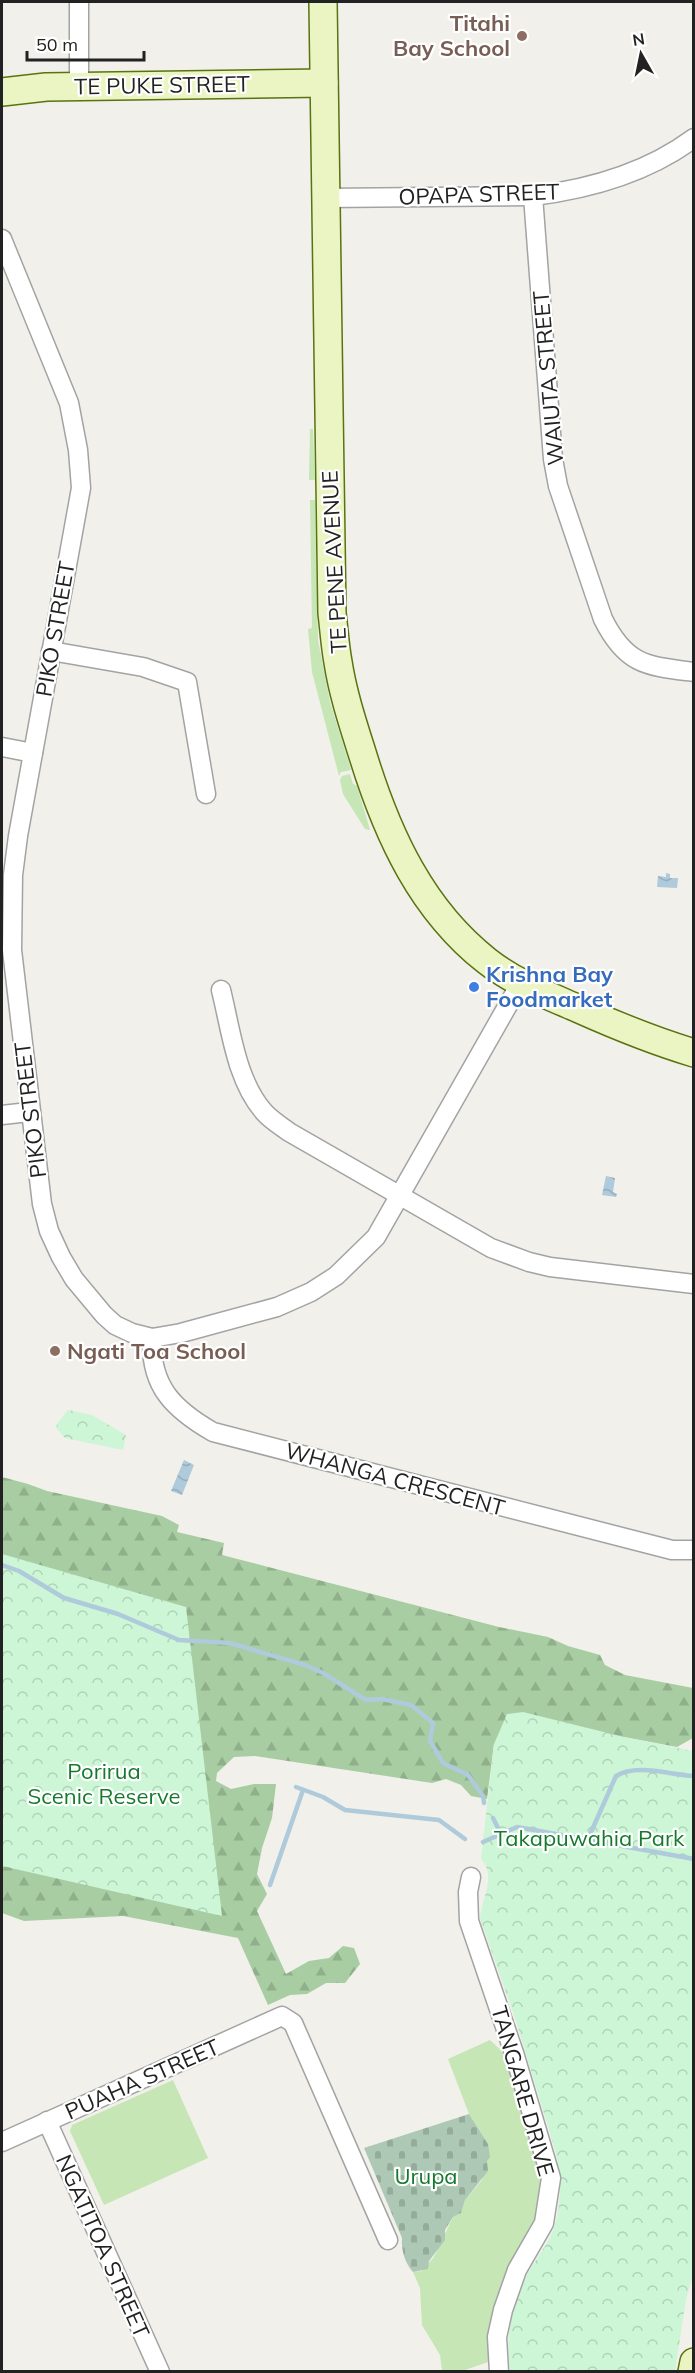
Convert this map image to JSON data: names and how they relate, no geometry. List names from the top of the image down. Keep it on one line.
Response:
{"streets":{"street":["TE PUKE STREET","OPAPA STREET","WAIUTA STREET","TE PENE AVENUE","PIKO STREET","WHANGA CRESCENT","PUAHA STREET","TANGARE DRIVE","NGATITOA STREET"]},"crossings":[["TE PUKE STREET","TE PENE AVENUE"],["OPAPA STREET","WAIUTA STREET"],["OPAPA STREET","TE PENE AVENUE"],["TE PENE AVENUE","PIKO STREET"],["PIKO STREET","WHANGA CRESCENT"],["PUAHA STREET","NGATITOA STREET"]],"parks":["Porirua Scenic Reserve","Takapuwahia Park","Urupa"],"places":["Titahi Bay School","Krishna Bay Foodmarket","Ngati Toa School"],"scale_bar":"50 m","north":"top"}
